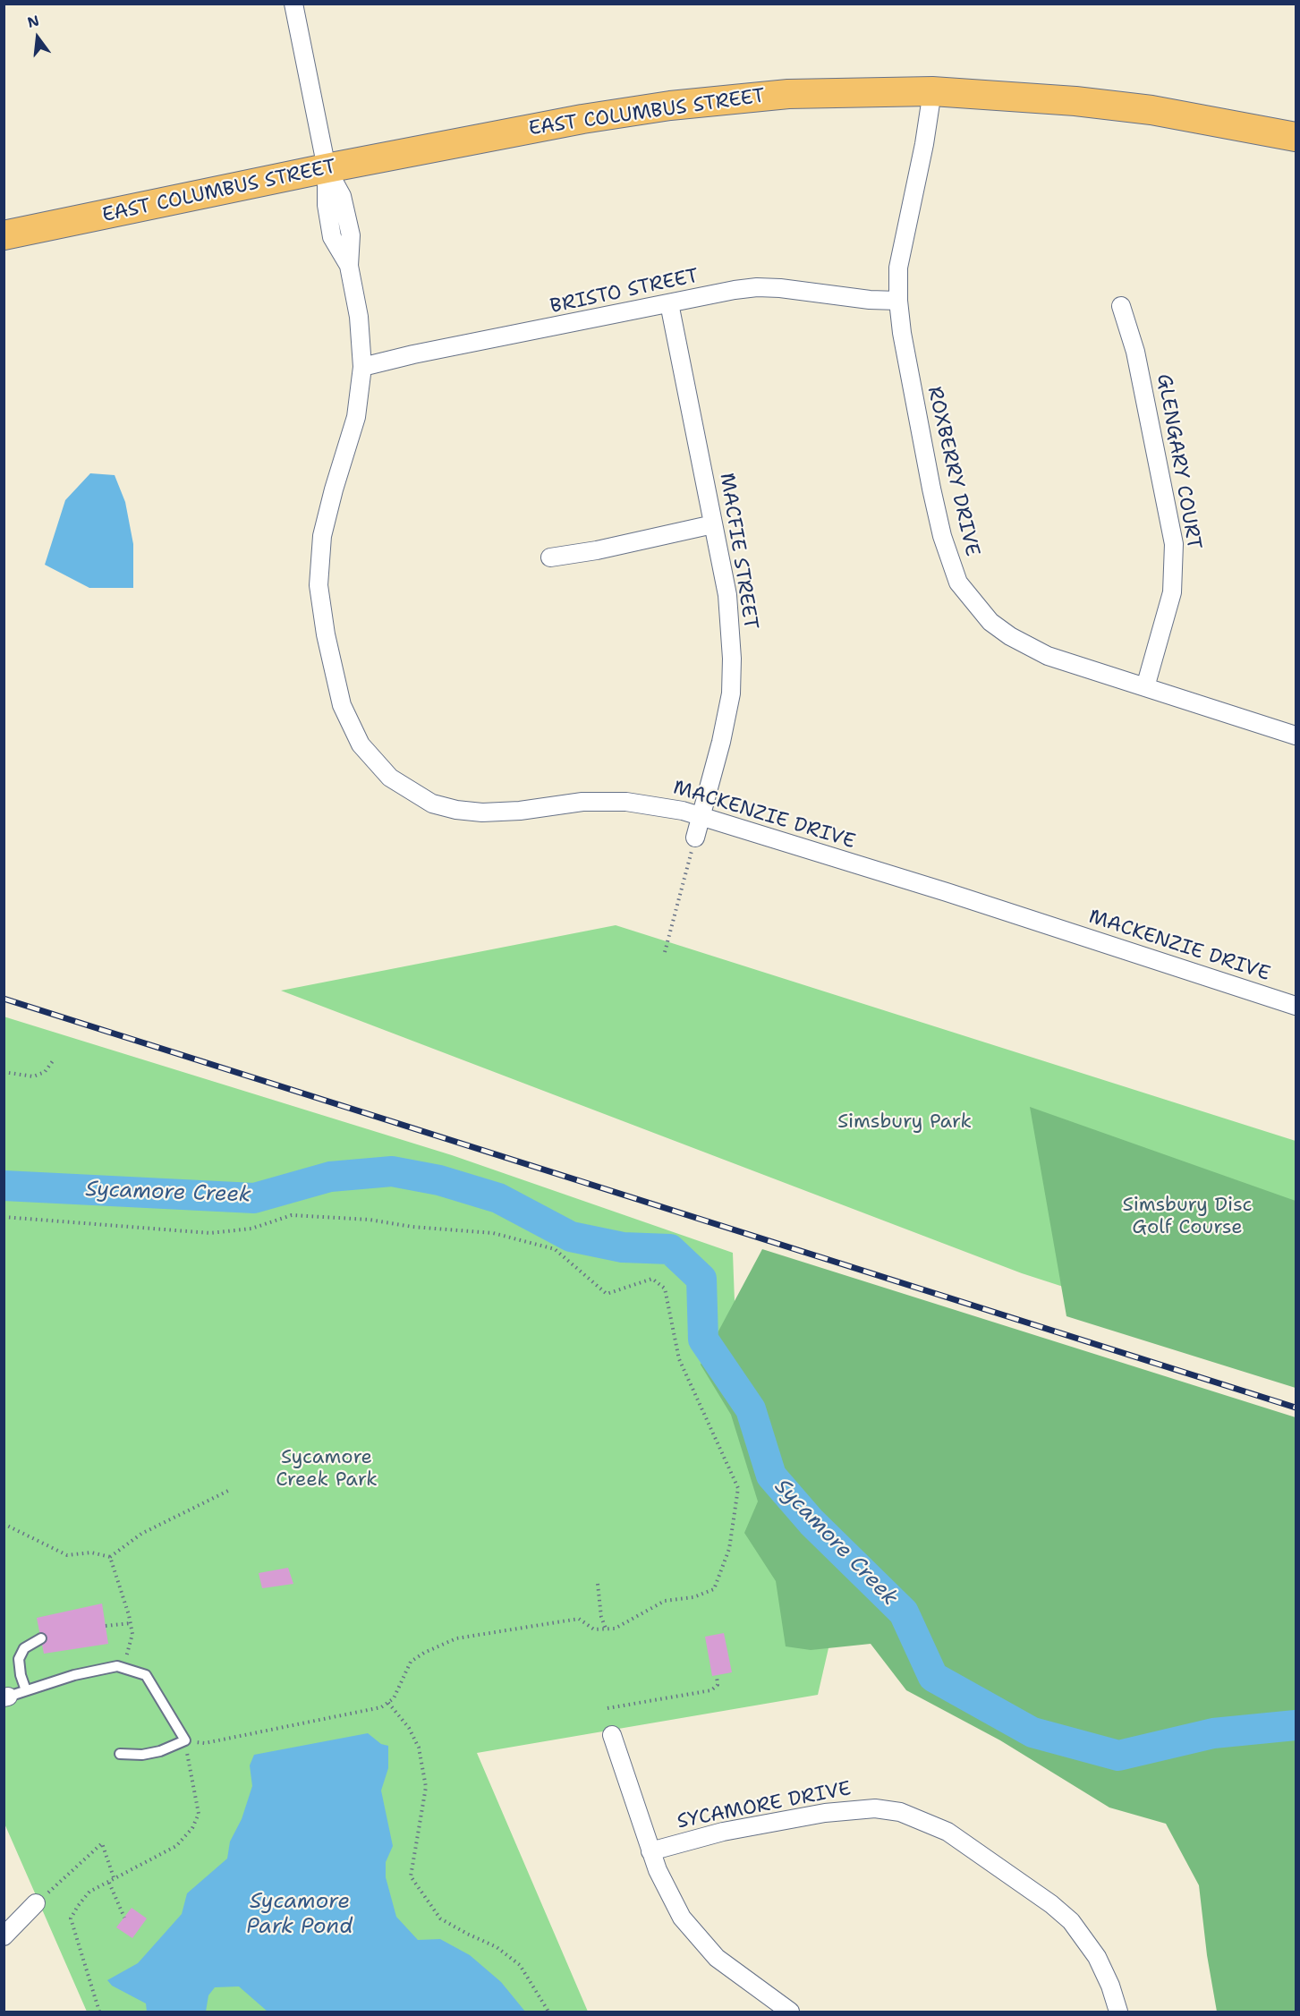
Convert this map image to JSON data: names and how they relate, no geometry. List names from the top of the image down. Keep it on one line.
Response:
{"streets":{"main road":["EAST COLUMBUS STREET"],"street":["BRISTO STREET","GLENGARY COURT","ROXBERRY DRIVE","MACFIE STREET","MACKENZIE DRIVE","SYCAMORE DRIVE"]},"crossings":[["EAST COLUMBUS STREET","ROXBERRY DRIVE"],["EAST COLUMBUS STREET","MACKENZIE DRIVE"],["BRISTO STREET","ROXBERRY DRIVE"],["BRISTO STREET","MACFIE STREET"],["BRISTO STREET","MACKENZIE DRIVE"],["GLENGARY COURT","ROXBERRY DRIVE"],["MACFIE STREET","MACKENZIE DRIVE"]],"water":["Sycamore Creek","Sycamore Park Pond"],"parks":["Simsbury Park","Simsbury Disc Golf Course","Sycamore Creek Park"],"north":"top"}
